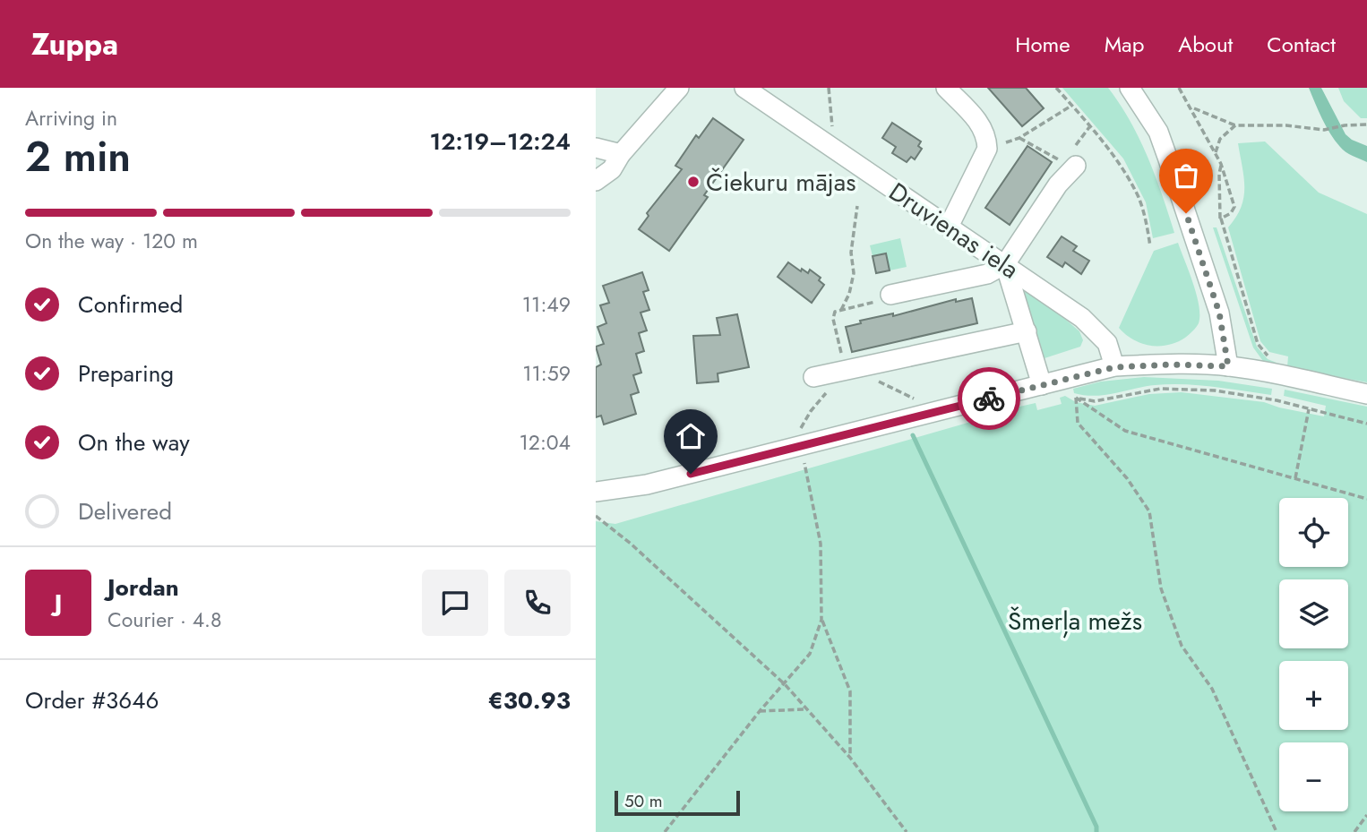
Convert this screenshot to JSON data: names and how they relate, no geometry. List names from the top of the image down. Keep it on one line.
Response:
{"streets":{"street":["Druvienas iela"]},"parks":["Šmerļa mežs"],"places":["Čiekuru mājas"],"scale_bar":"50 m","page":{"header":"Zuppa","nav":["Home","Map","About","Contact"],"heading":["2 min","Arriving in","12:19–12:24"],"panel":["Jordan","Courier · 4.8","Order #3646","€30.93"],"bar":"On the way · 120 m","list":[["Confirmed","11:49"],["Preparing","11:59"],["On the way","12:04"],"Delivered"],"map_buttons":["+","−"],"round":"J","scale":"50 m"}}
